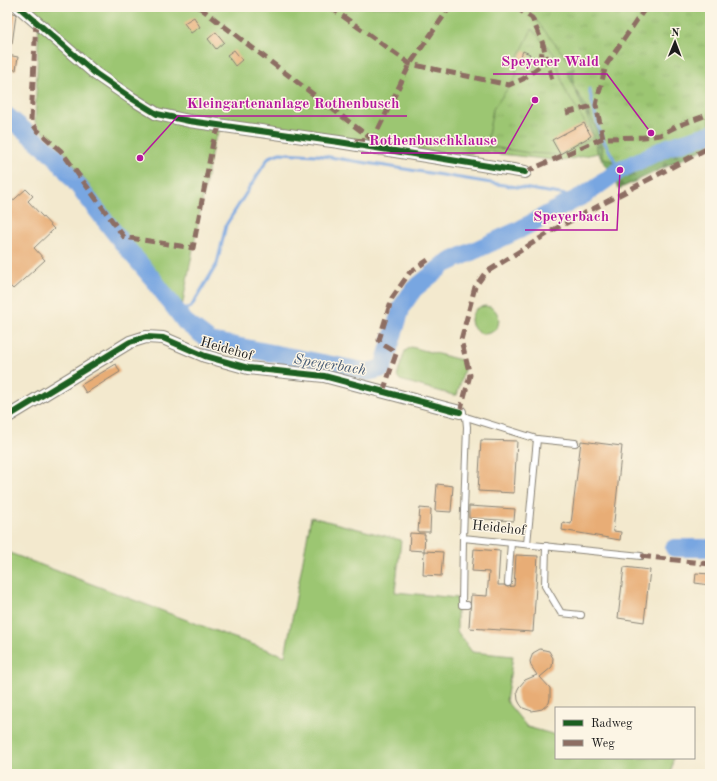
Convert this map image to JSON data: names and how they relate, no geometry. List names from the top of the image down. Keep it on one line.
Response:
{"streets":{"street":["Heidehof"]},"water":["Speyerbach"],"places":["Rothenbuschklause","Speyerer Wald","Kleingartenanlage Rothenbusch","Speyerbach"],"legend":["Radweg","Weg"],"north":"top"}
